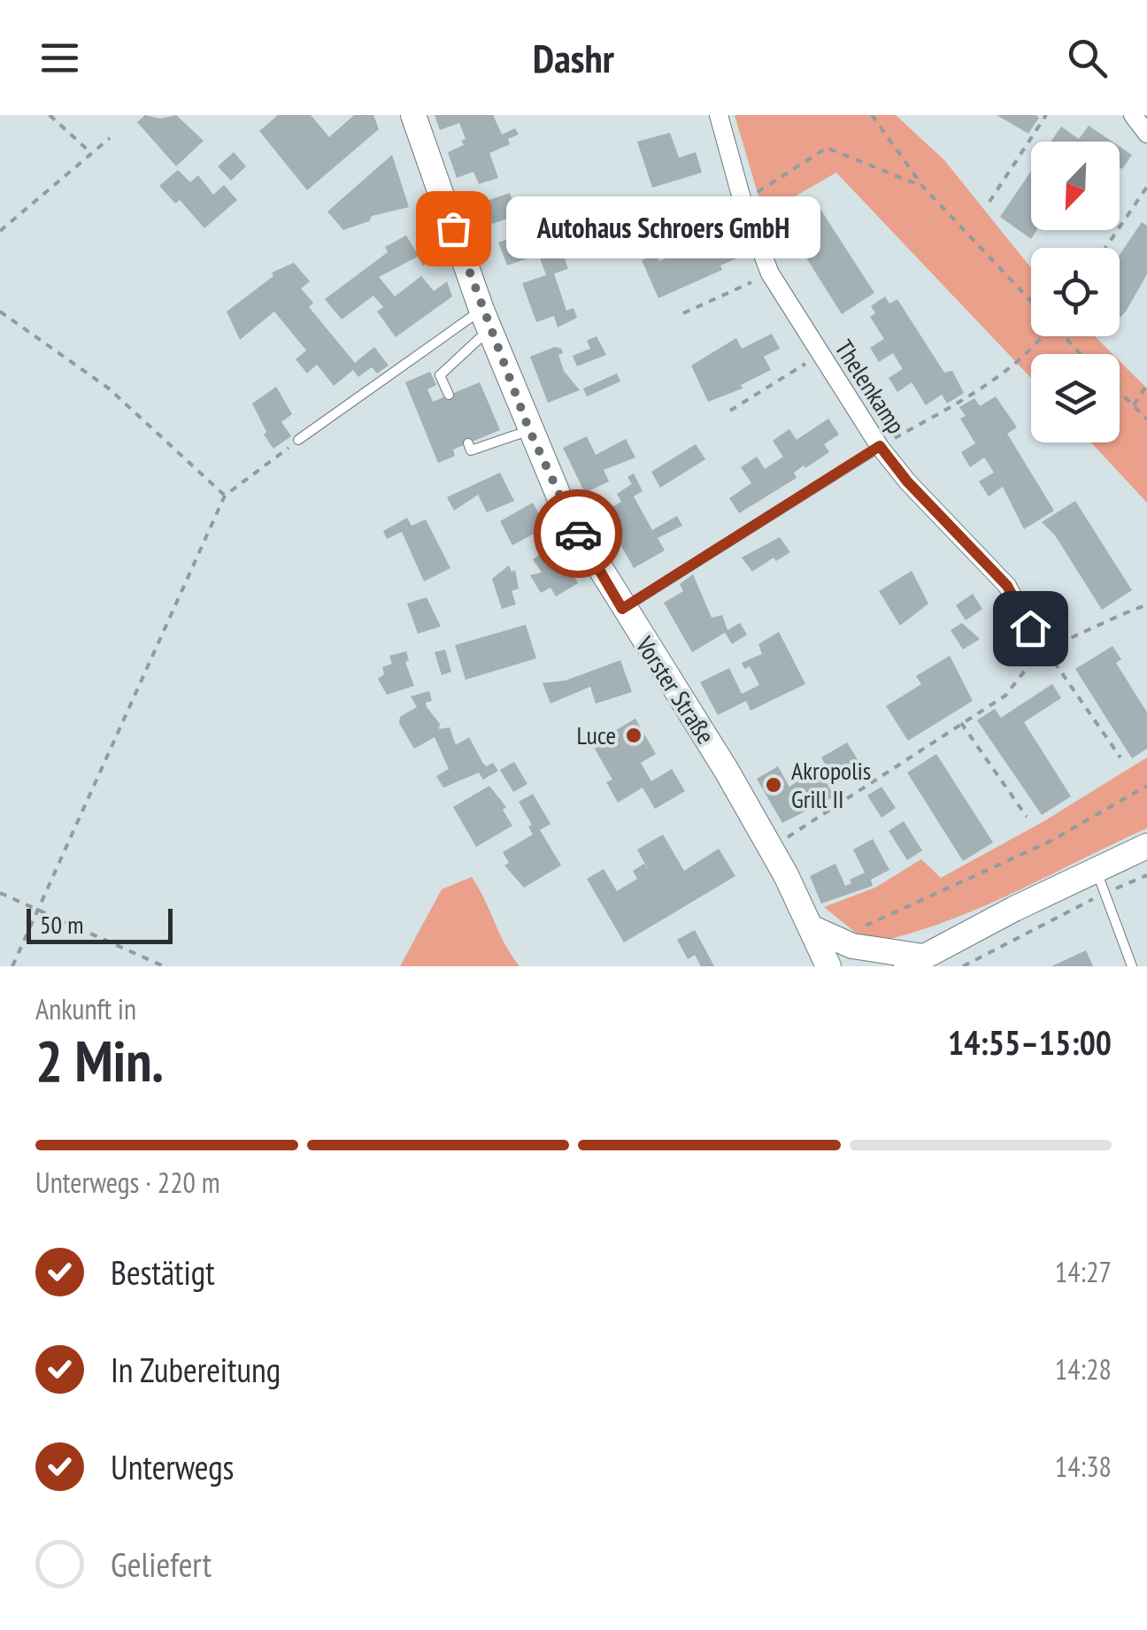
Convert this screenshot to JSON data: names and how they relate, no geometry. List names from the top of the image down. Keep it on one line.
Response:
{"streets":{"main road":["Vorster Straße"],"street":["Thelenkamp"]},"places":["Autohaus Schroers GmbH","Luce","Akropolis Grill II"],"scale_bar":"50 m","north":"bottom left","page":{"header":"Dashr","bubble":"Autohaus Schroers GmbH","scale":"50 m","heading":["2 Min.","Ankunft in","14:55–15:00"],"bar":"Unterwegs · 220 m","list":[["Bestätigt","14:27"],["In Zubereitung","14:28"],["Unterwegs","14:38"],"Geliefert"]}}
